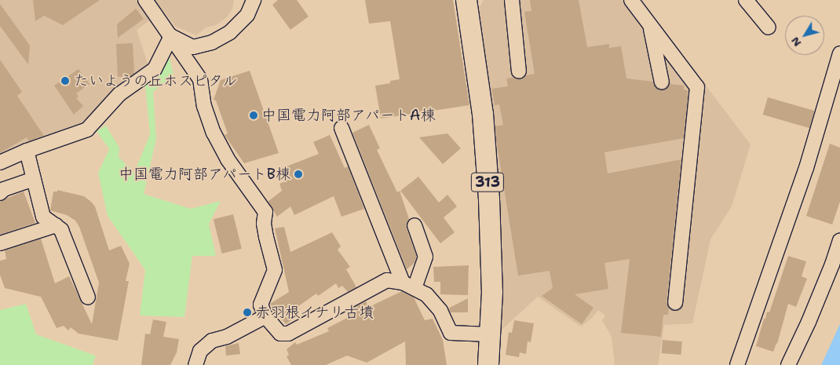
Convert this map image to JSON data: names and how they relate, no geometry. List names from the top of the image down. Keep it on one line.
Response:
{"streets":{"highway":["313"]},"places":["たいようの丘ホスピタル","中国電力阿部アパートA棟","中国電力阿部アパートB棟","赤羽根イナリ古墳"],"north":"bottom left"}
